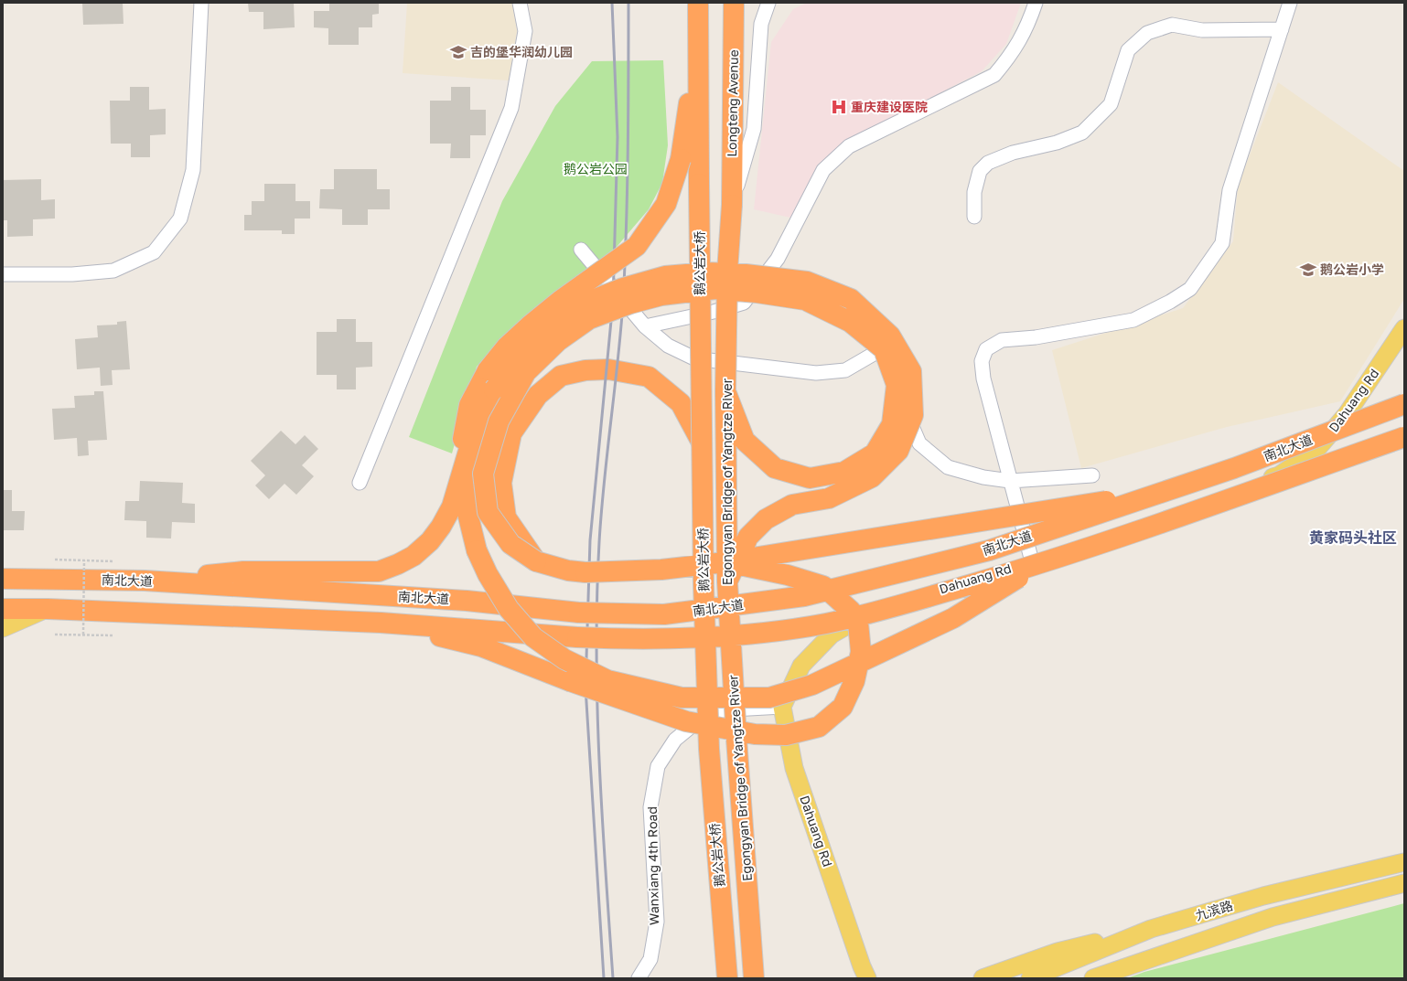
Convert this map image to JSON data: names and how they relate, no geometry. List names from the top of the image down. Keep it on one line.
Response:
{"streets":{"highway":["Longteng Avenue","鹅公岩大桥","南北大道","Egongyan Bridge of Yangtze River"],"main road":["Dahuang Rd","九滨路"],"street":["Wanxiang 4th Road"]},"crossings":[["Longteng Avenue","Egongyan Bridge of Yangtze River"],["Dahuang Rd","Wanxiang 4th Road"]],"districts":["黄家码头社区"],"parks":["鹅公岩公园"],"places":{"school or university":["吉的堡华润幼儿园","鹅公岩小学"],"hospital":["重庆建设医院"]}}
